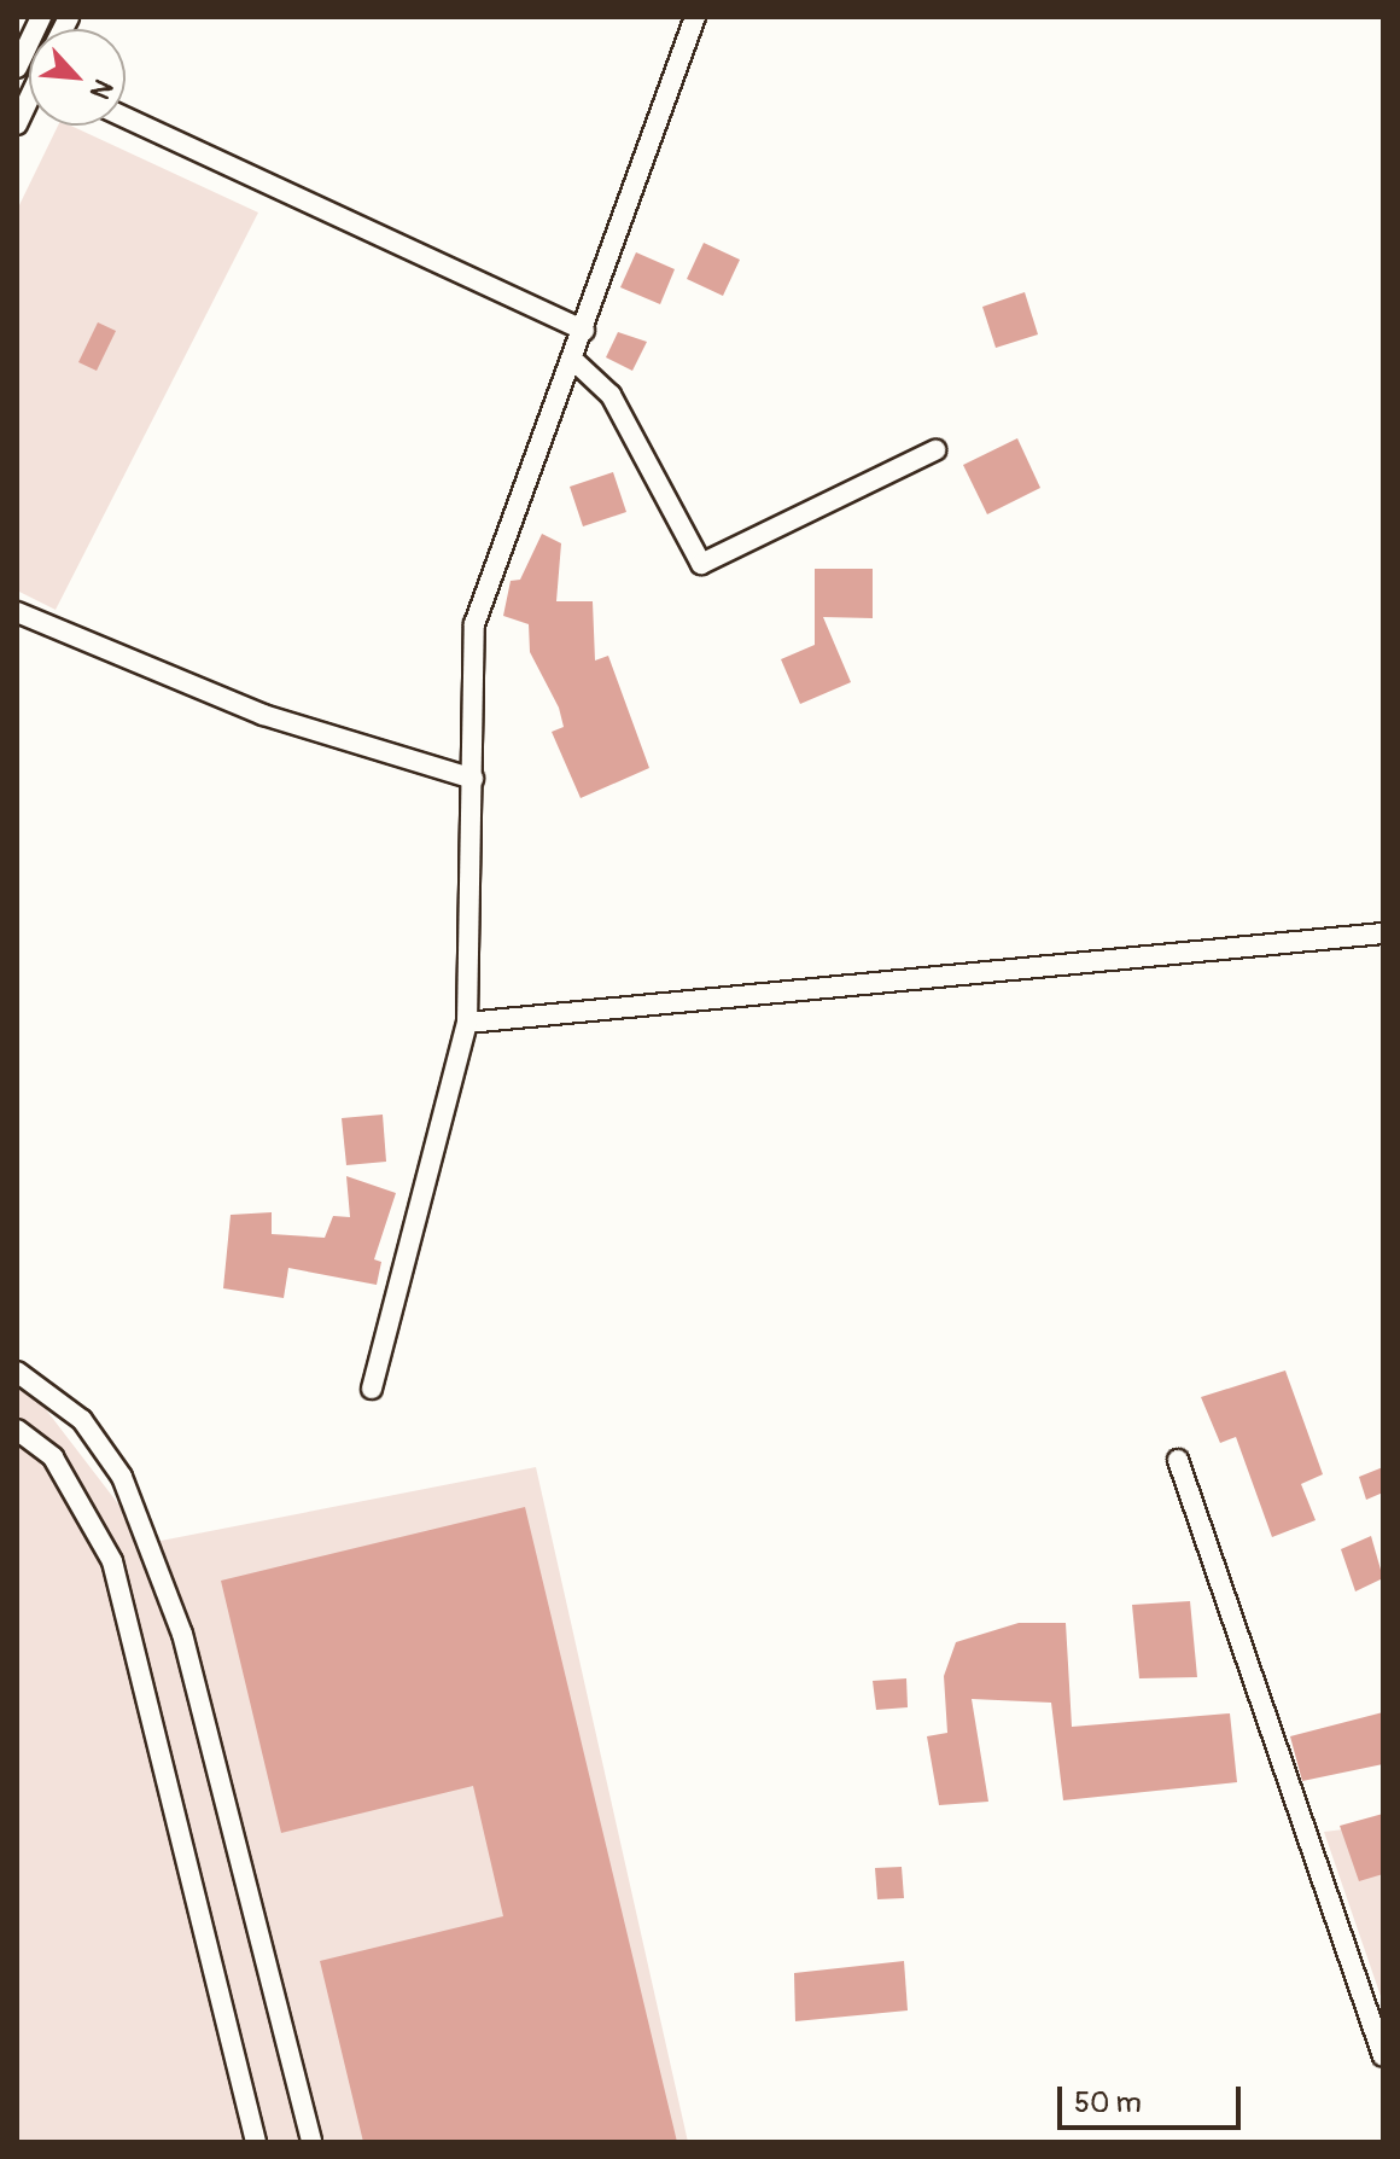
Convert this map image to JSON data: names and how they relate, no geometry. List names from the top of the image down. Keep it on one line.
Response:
{"scale_bar":"50 m","north":"bottom right"}
